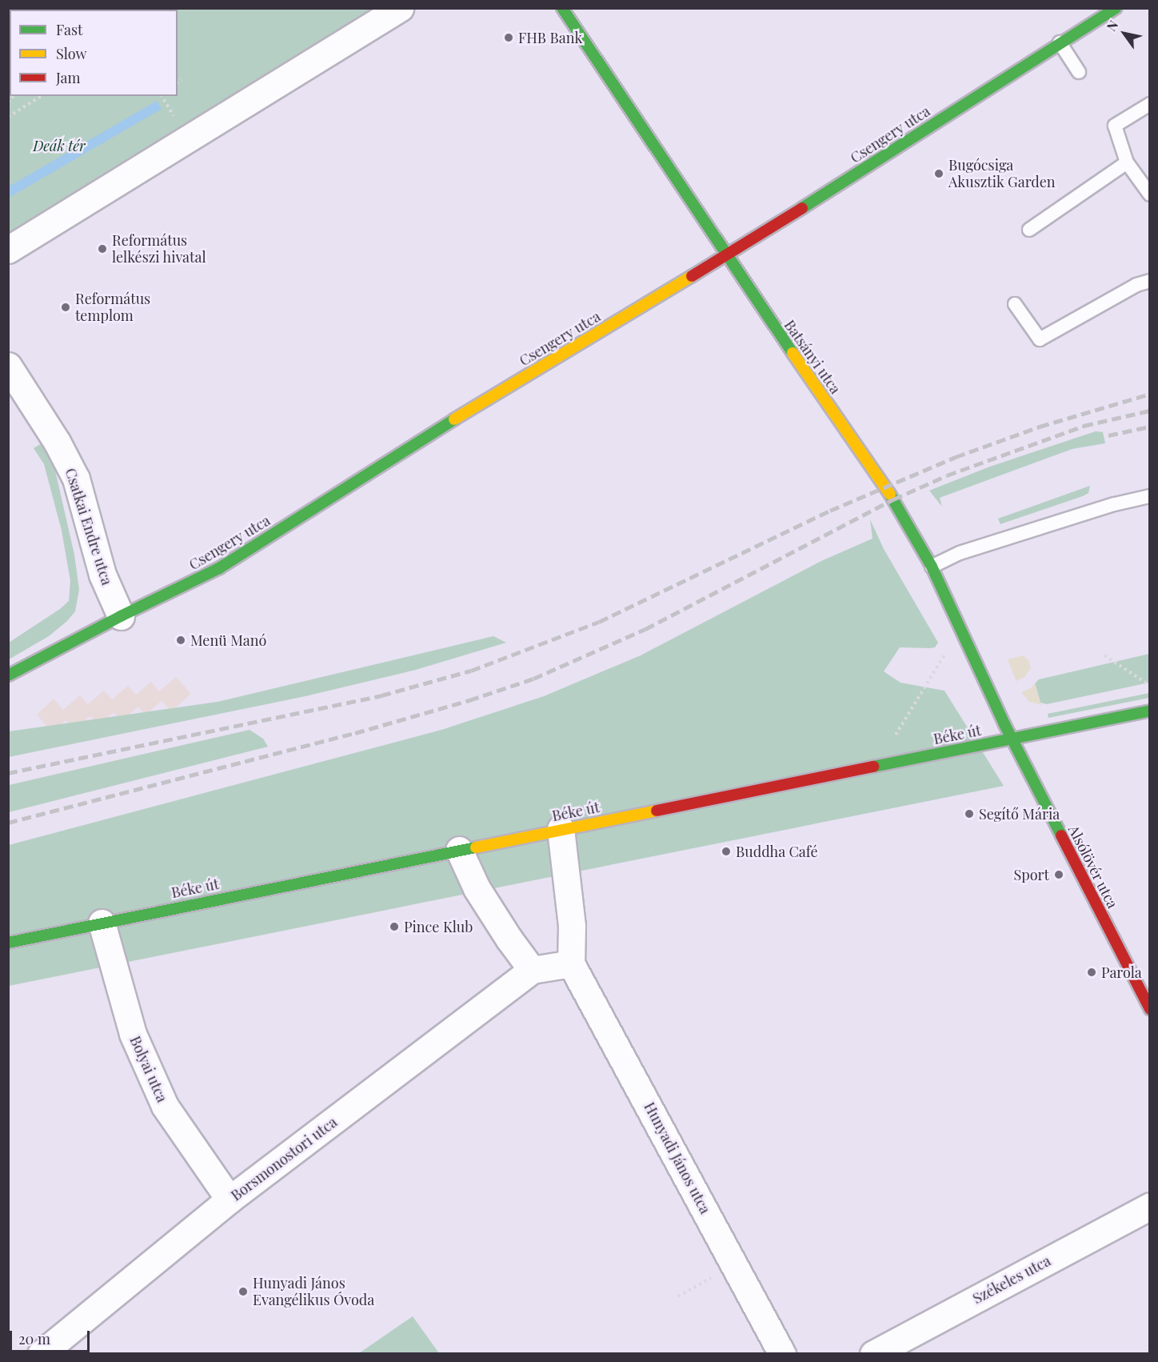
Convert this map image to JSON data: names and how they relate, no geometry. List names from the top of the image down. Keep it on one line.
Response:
{"streets":{"street":["Csengery utca","Batsányi utca","Csatkai Endre utca","Béke út","Alsólövér utca","Bolyai utca","Hunyadi János utca","Borsmonostori utca","Székeles utca"]},"crossings":[["Csengery utca","Batsányi utca"],["Csengery utca","Csatkai Endre utca"],["Batsányi utca","Béke út"],["Batsányi utca","Alsólövér utca"],["Béke út","Alsólövér utca"],["Béke út","Bolyai utca"],["Béke út","Hunyadi János utca"],["Bolyai utca","Borsmonostori utca"]],"parks":["Deák tér"],"places":["FHB Bank","Bugócsiga Akusztik Garden","Református lelkészi hivatal","Református templom","Menü Manó","Segítő Mária","Buddha Café","Sport","Pince Klub","Parola","Hunyadi János Evangélikus Óvoda"],"legend":["Fast","Slow","Jam"],"scale_bar":"20 m","north":"top left"}
